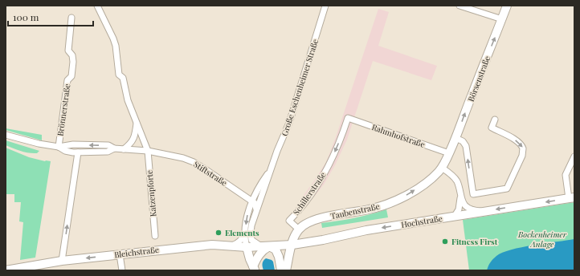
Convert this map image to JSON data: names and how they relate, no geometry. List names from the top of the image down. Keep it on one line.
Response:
{"streets":{"main road":["Börsenstraße","Große Eschenheimer Straße","Taubenstraße","Hochstraße","Bleichstraße"],"street":["Brönnerstraße","Rahmhofstraße","Stiftstraße","Katzenpforte","Schillerstraße"]},"crossings":[["Börsenstraße","Rahmhofstraße"],["Börsenstraße","Taubenstraße"],["Große Eschenheimer Straße","Stiftstraße"],["Große Eschenheimer Straße","Hochstraße"],["Große Eschenheimer Straße","Bleichstraße"],["Rahmhofstraße","Schillerstraße"],["Rahmhofstraße","Taubenstraße"],["Stiftstraße","Katzenpforte"],["Schillerstraße","Taubenstraße"],["Hochstraße","Bleichstraße"]],"one_way":["Börsenstraße","Schillerstraße","Taubenstraße","Hochstraße"],"parks":["Bockenheimer Anlage"],"places":["Elements","Fitness First"],"scale_bar":"100 m"}
